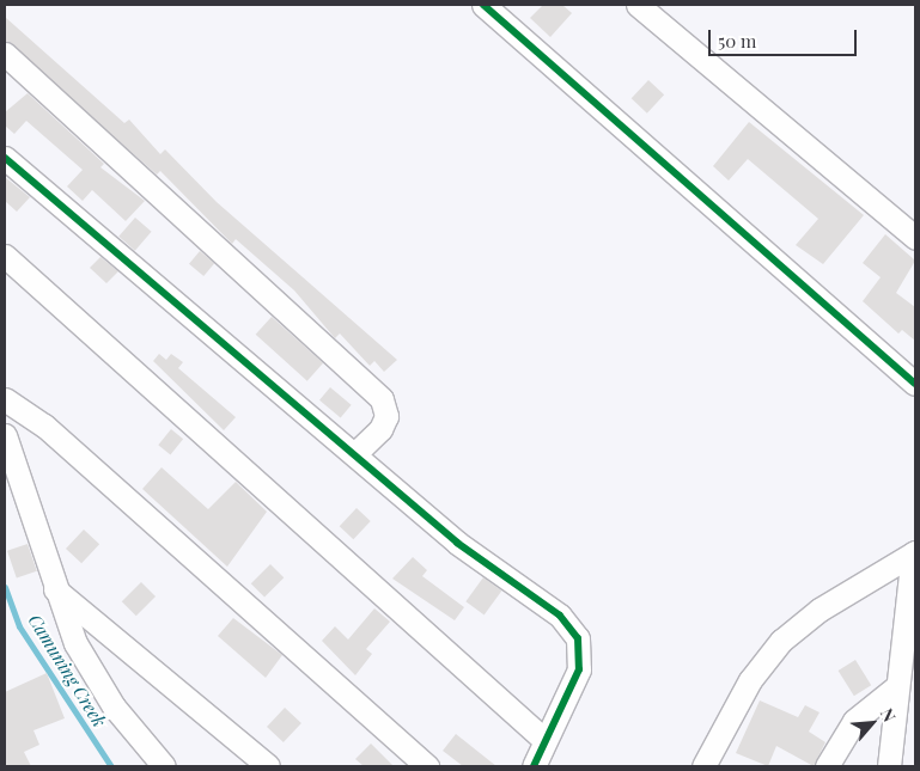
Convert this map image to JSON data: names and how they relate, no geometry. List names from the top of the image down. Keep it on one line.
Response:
{"water":["Camuning Creek"],"scale_bar":"50 m","north":"top right"}
